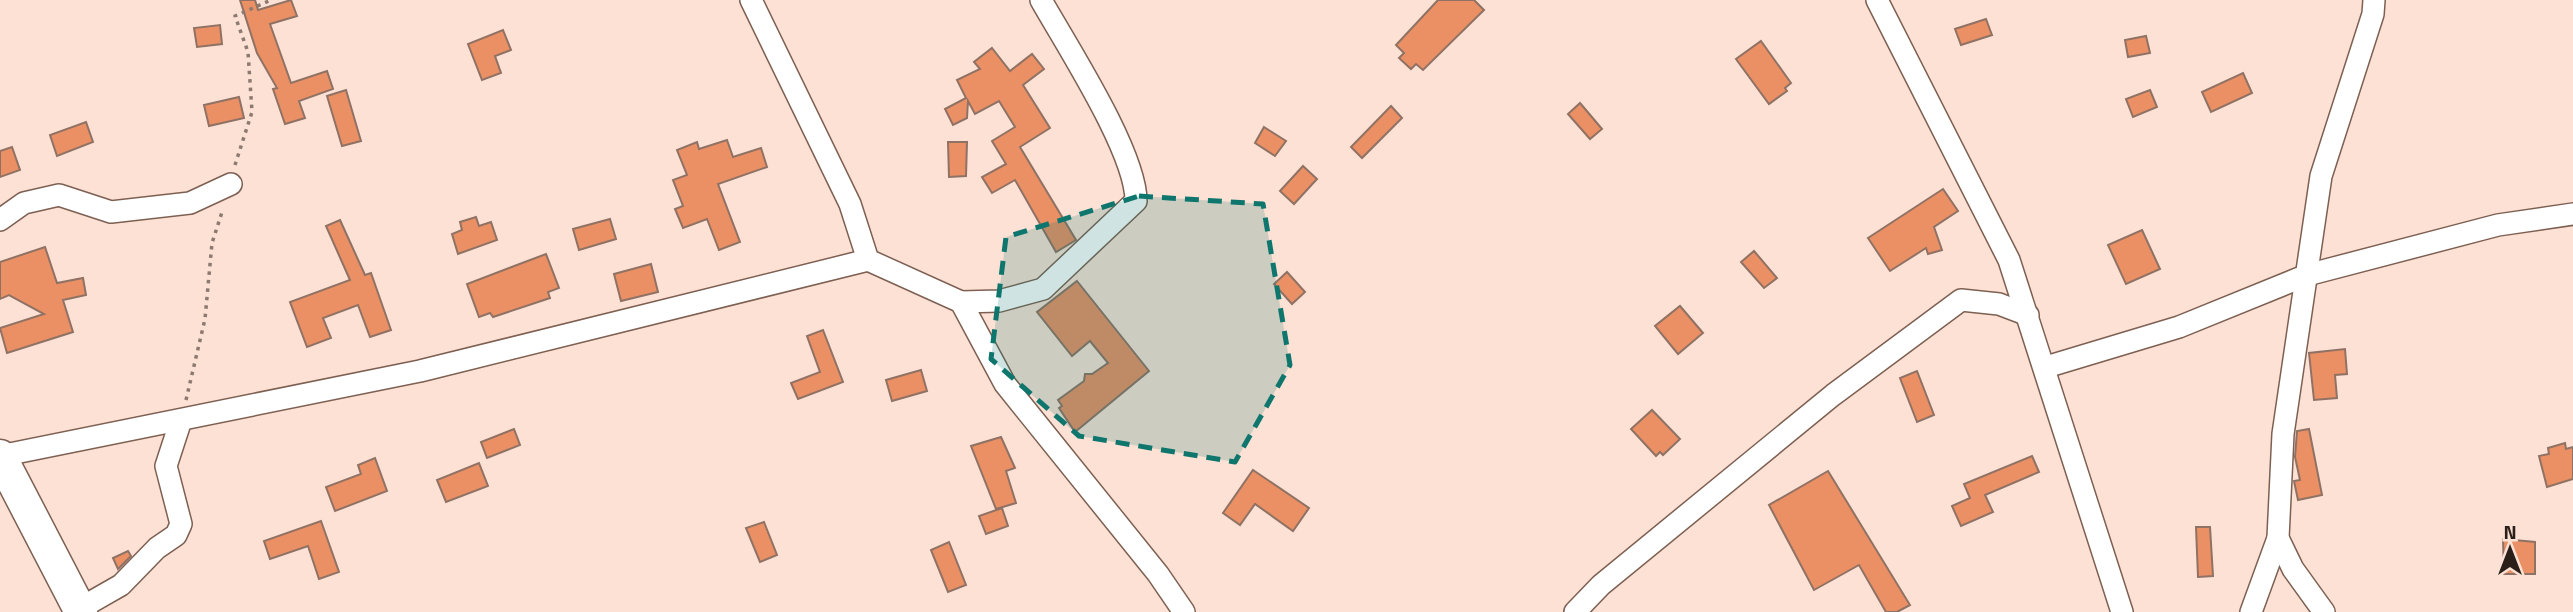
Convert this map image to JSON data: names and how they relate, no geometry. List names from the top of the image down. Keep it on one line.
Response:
{"north":"top"}
